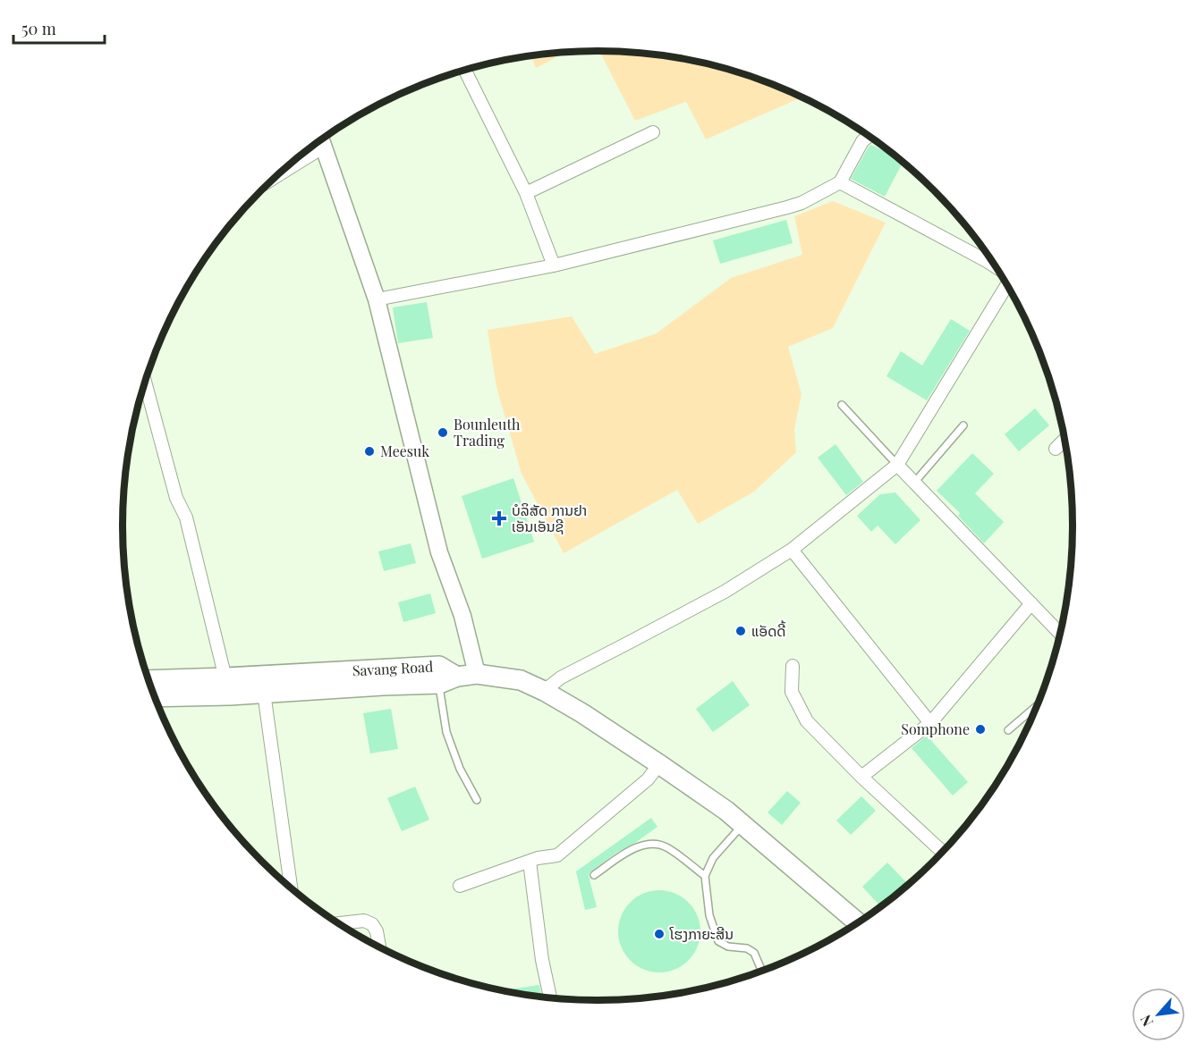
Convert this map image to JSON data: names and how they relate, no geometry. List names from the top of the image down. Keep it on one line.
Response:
{"streets":{"main road":["Savang Road"]},"places":{"other":["Bounleuth Trading","Meesuk","ແອັດດີ້","Somphone","ໂຮງກາຍະສີນ"],"health":["ບໍລິສັດ ການຢາ ເອັນເອັນຊີ"]},"scale_bar":"50 m","north":"bottom left"}
